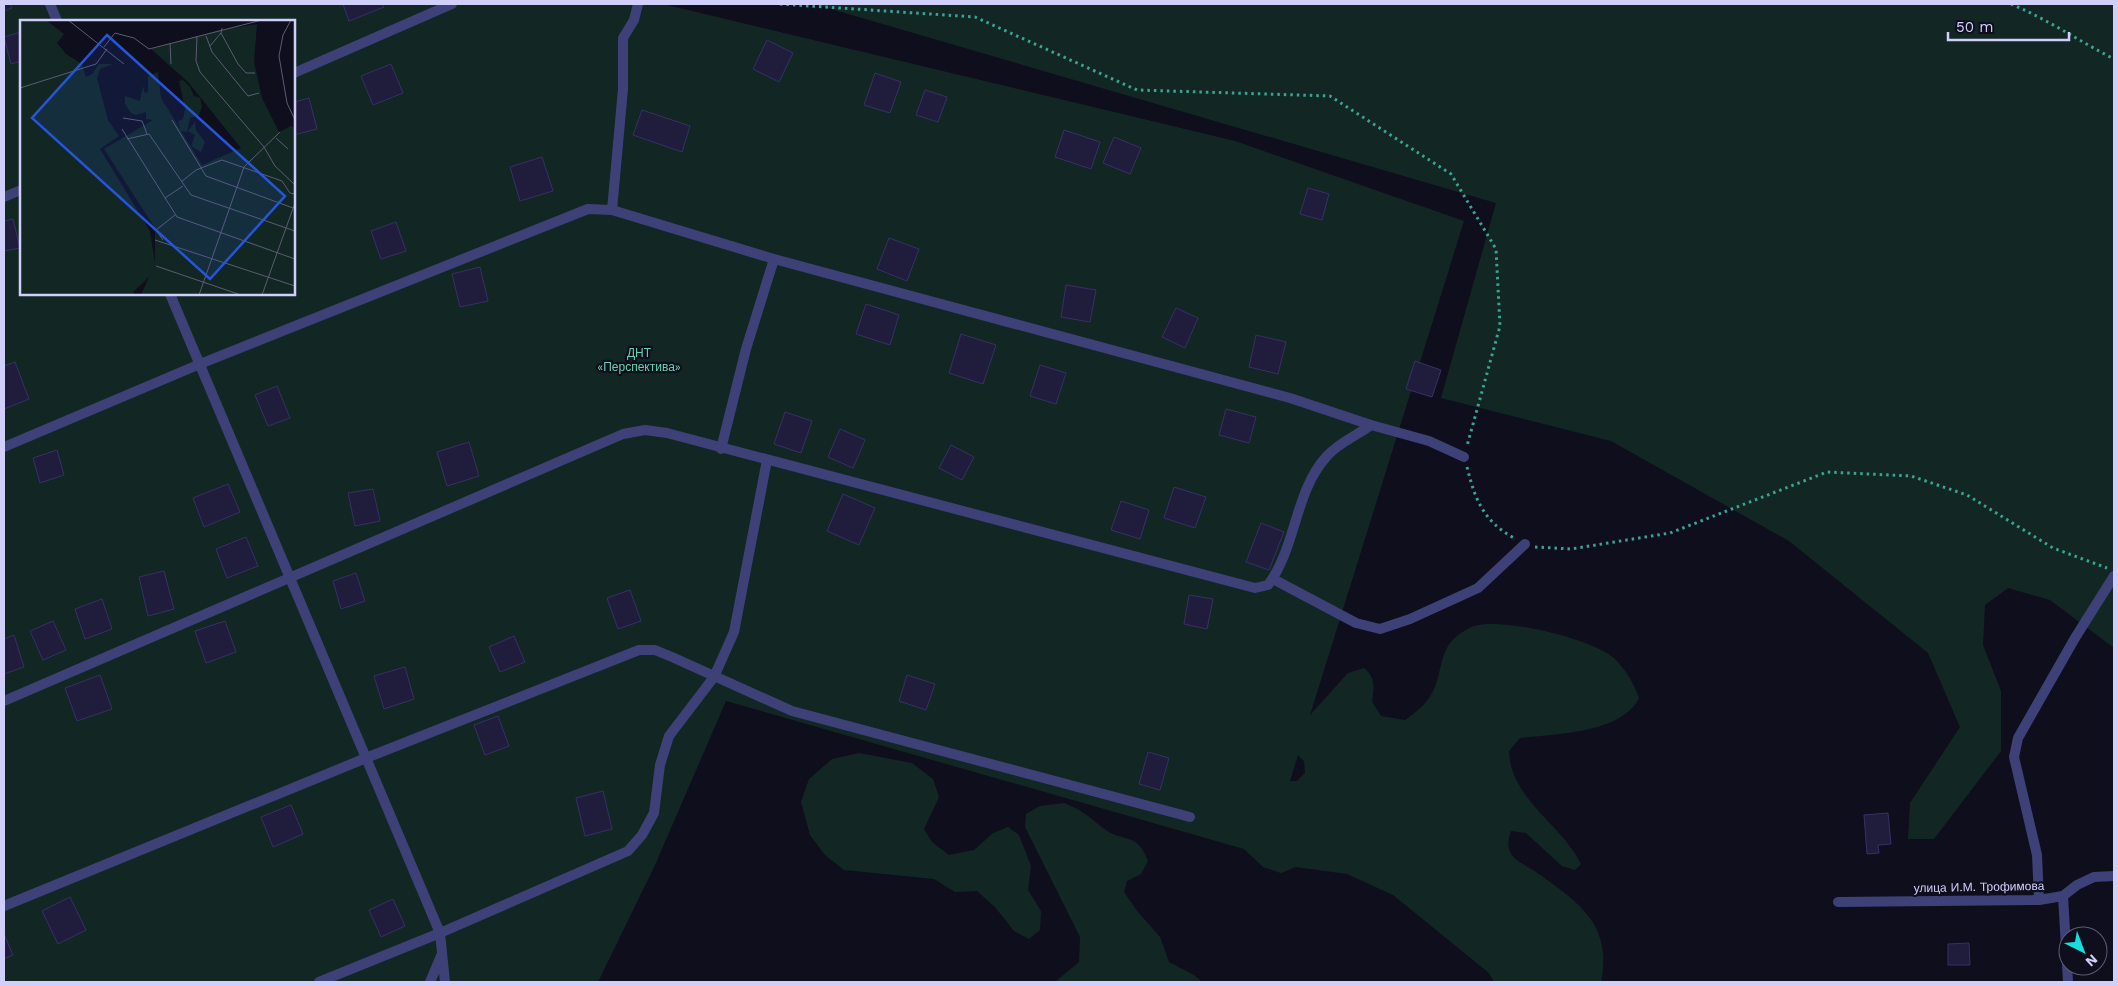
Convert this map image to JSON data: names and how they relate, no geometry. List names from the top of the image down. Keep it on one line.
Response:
{"streets":{"street":["улица И.М. Трофимова"]},"parks":["ДНТ «Перспектива»"],"scale_bar":"50 m","north":"bottom right"}
